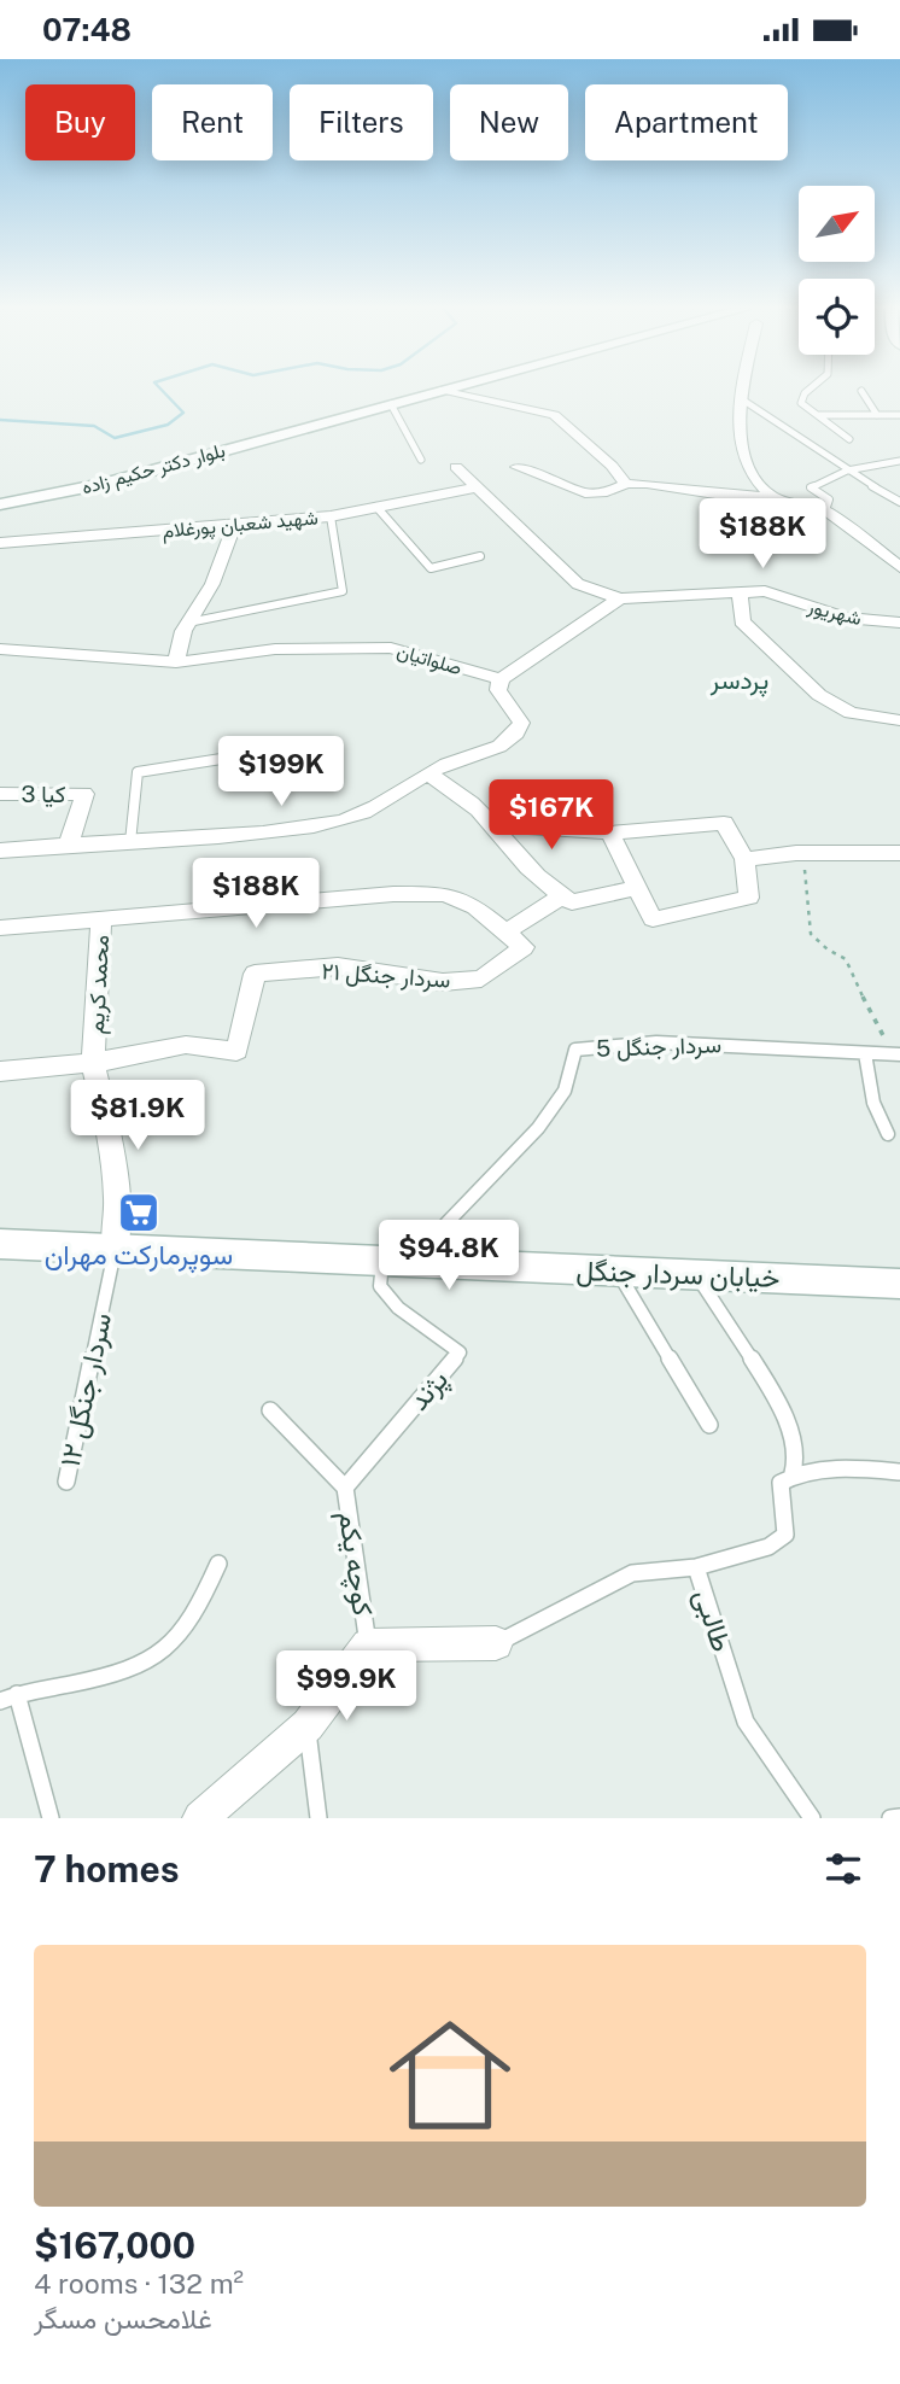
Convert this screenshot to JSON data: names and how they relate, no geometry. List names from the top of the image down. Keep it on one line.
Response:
{"streets":{"main road":["بلوار دکتر حکیم زاده","خیابان سردار جنگل"],"street":["شهید شعبان پورغلام","شهریور","صلواتیان","کیا 3","سردار جنگل ۲۱","محمد کریم"],"lane":["سردار جنگل 5","سردار جنگل ۱۲","پژند","کوچه یکم","طالبی"]},"crossings":[["سردار جنگل ۲۱","محمد کریم"],["محمد کریم","خیابان سردار جنگل"],["محمد کریم","سردار جنگل ۱۲"],["سردار جنگل 5","خیابان سردار جنگل"],["خیابان سردار جنگل","سردار جنگل ۱۲"],["خیابان سردار جنگل","پژند"],["پژند","کوچه یکم"]],"districts":["پردسر"],"places":{"supermarket":["سوپرمارکت مهران"]},"north":"top right","page":{"status":"07:48","chip":["Buy","Rent","Filters","New","Apartment"],"price":["$188K","$199K","$167K","$188K","$81.9K","$94.8K","$99.9K"],"heading":"7 homes","list":[{"name":"$167,000","note":"4 rooms · 132 m² · غلامحسن مسگر"}]}}
